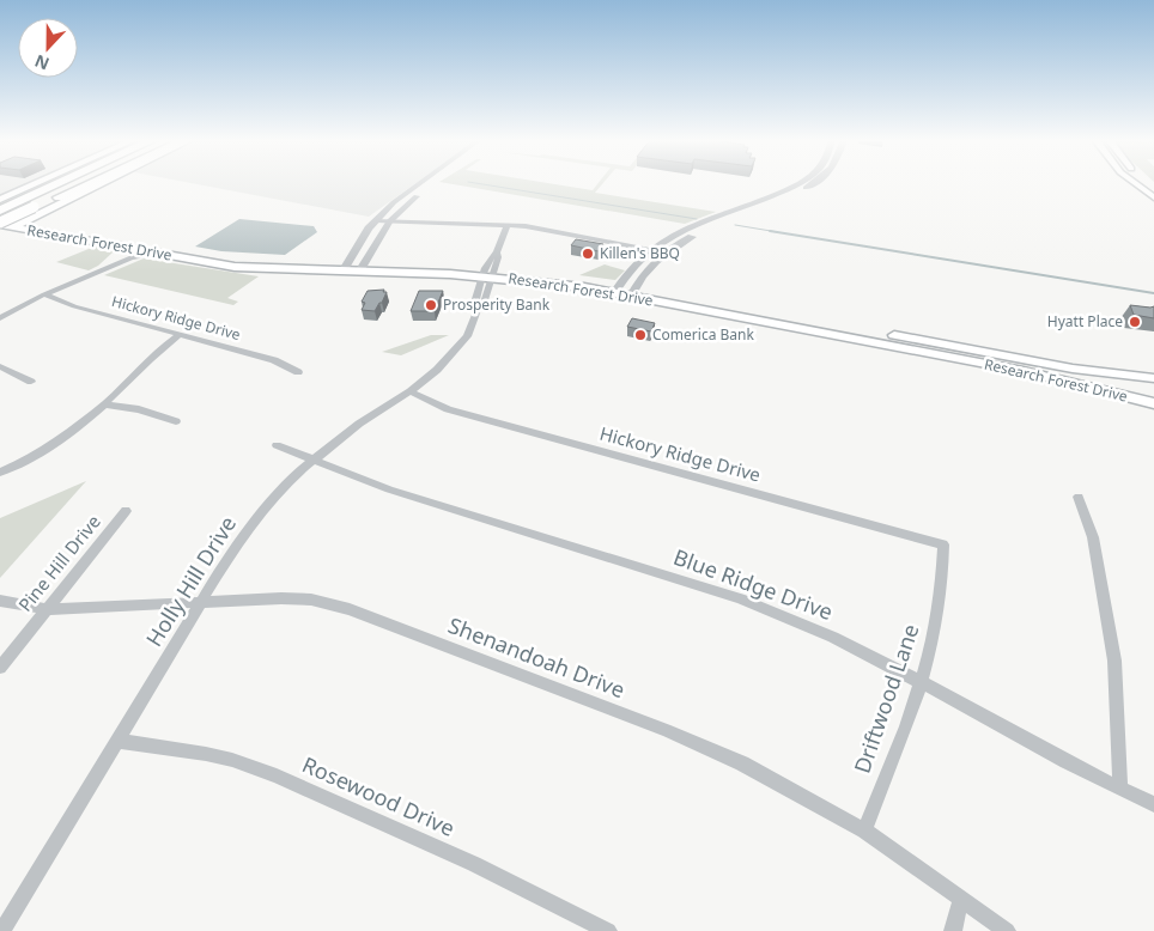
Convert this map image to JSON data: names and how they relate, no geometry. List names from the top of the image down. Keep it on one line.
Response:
{"streets":{"main road":["Research Forest Drive"],"street":["Hickory Ridge Drive","Pine Hill Drive","Holly Hill Drive","Blue Ridge Drive","Shenandoah Drive","Driftwood Lane","Rosewood Drive"]},"crossings":[["Research Forest Drive","Holly Hill Drive"],["Hickory Ridge Drive","Holly Hill Drive"],["Hickory Ridge Drive","Driftwood Lane"],["Pine Hill Drive","Shenandoah Drive"],["Holly Hill Drive","Blue Ridge Drive"],["Holly Hill Drive","Shenandoah Drive"],["Holly Hill Drive","Rosewood Drive"],["Blue Ridge Drive","Driftwood Lane"],["Shenandoah Drive","Driftwood Lane"]],"places":["Killen's BBQ","Prosperity Bank","Hyatt Place","Comerica Bank"],"north":"bottom"}
